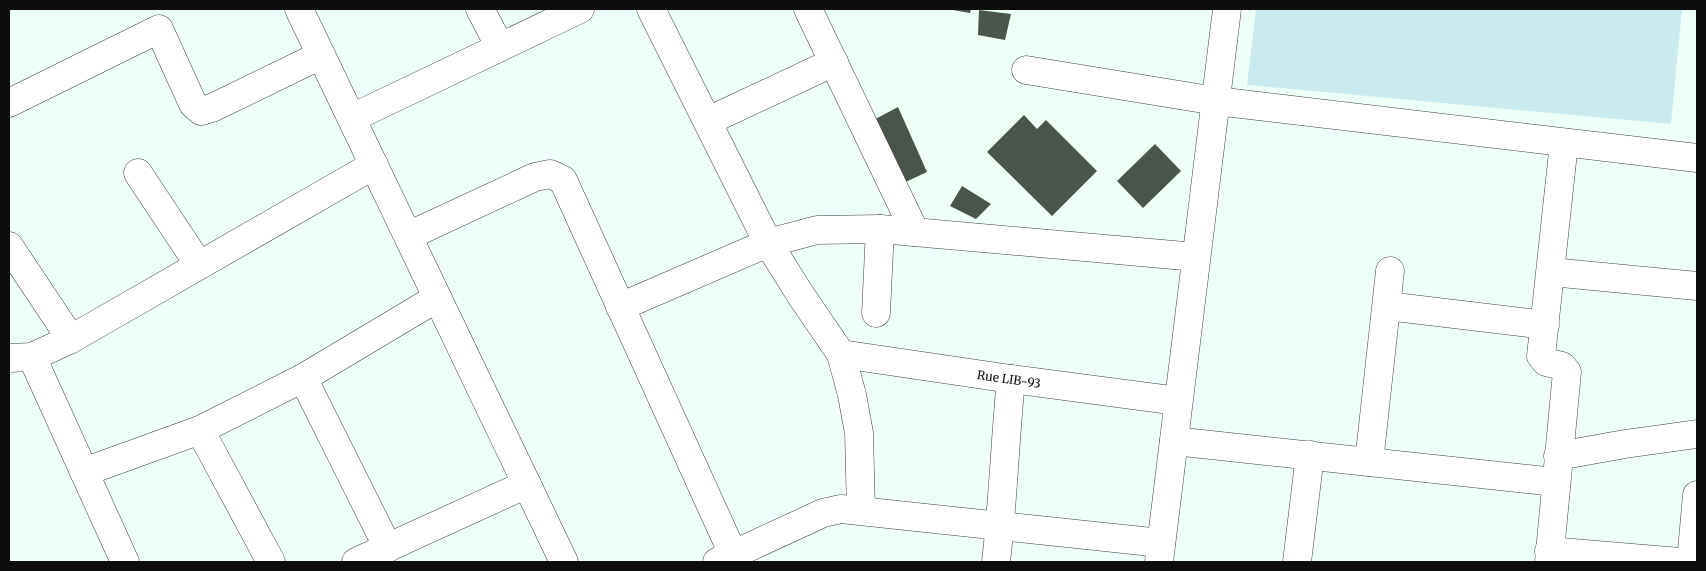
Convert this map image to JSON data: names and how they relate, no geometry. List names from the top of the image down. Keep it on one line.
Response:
{"streets":{"street":["Rue LIB-93"]}}
